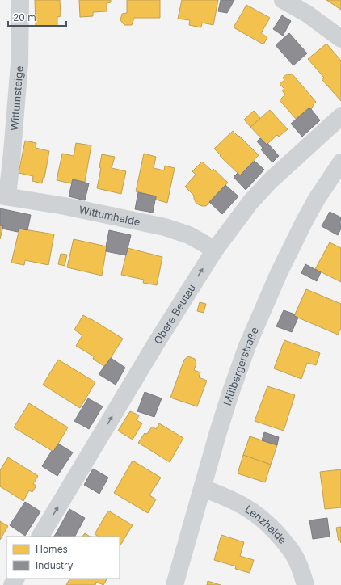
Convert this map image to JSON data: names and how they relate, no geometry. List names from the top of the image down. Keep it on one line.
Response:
{"streets":{"street":["Wittumsteige","Wittumhalde","Obere Beutau","Mülbergerstraße","Lenzhalde"]},"crossings":[["Wittumsteige","Wittumhalde"],["Wittumhalde","Obere Beutau"],["Mülbergerstraße","Lenzhalde"]],"one_way":["Obere Beutau"],"legend":["Homes","Industry"],"scale_bar":"20 m"}
